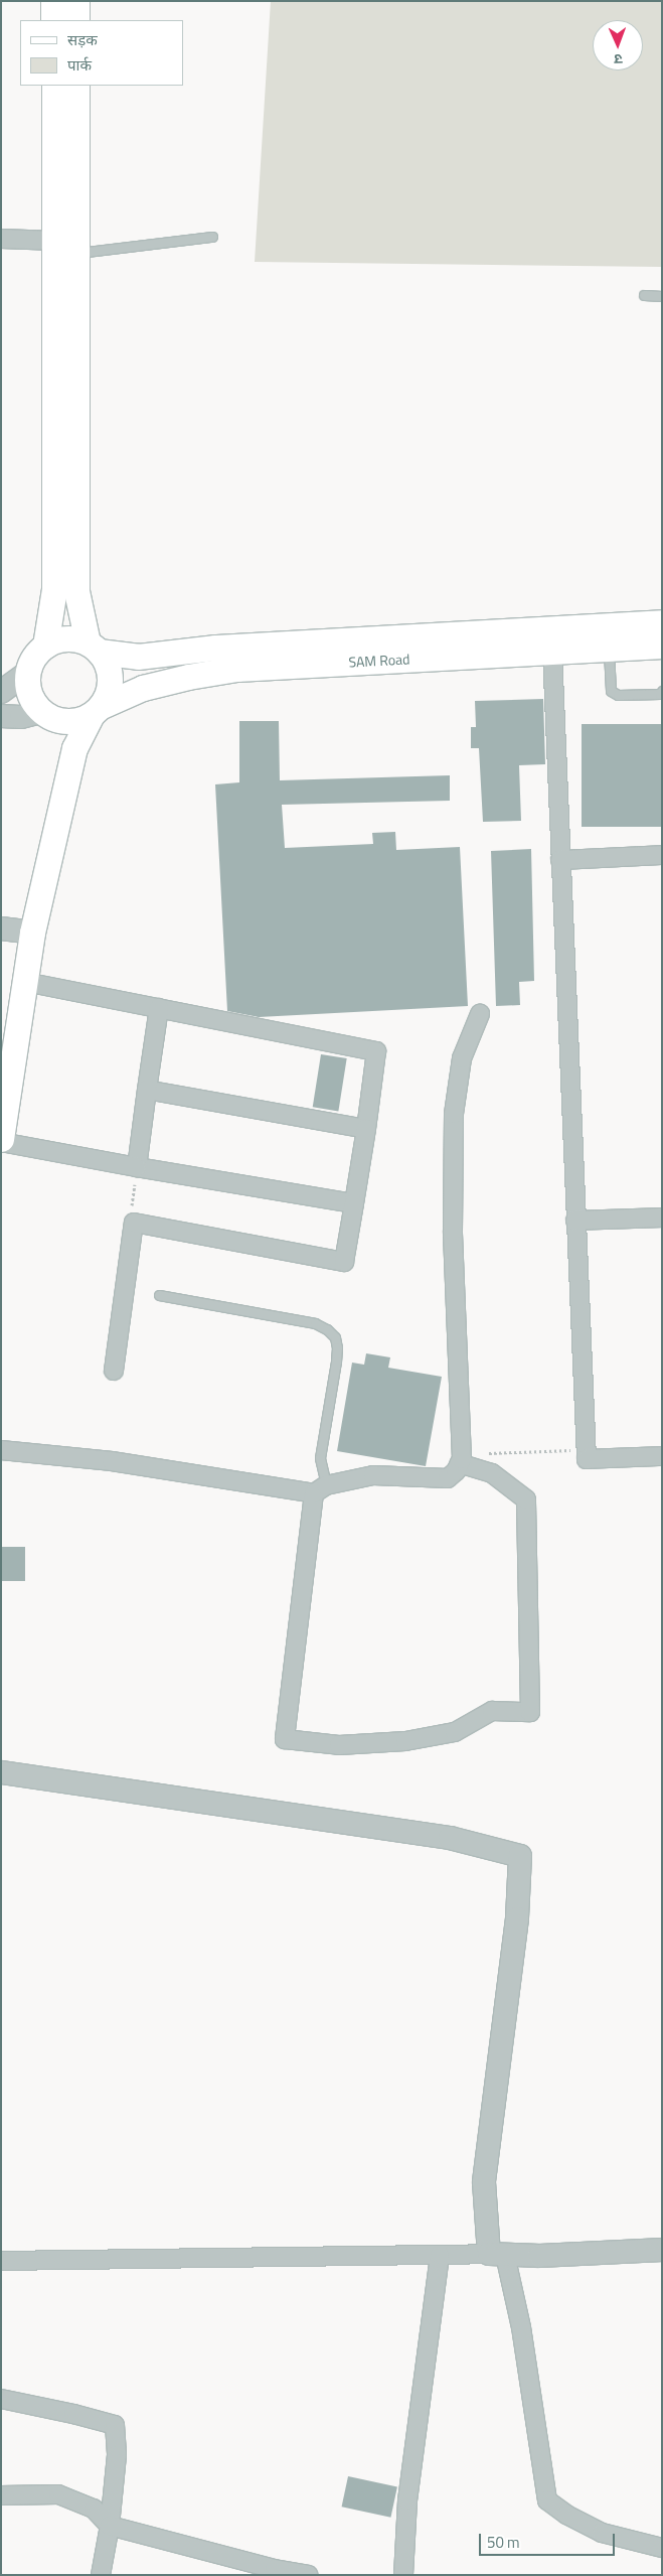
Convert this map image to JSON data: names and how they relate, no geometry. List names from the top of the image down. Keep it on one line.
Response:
{"streets":{"main road":["SAM Road"]},"legend":["सड़क","पार्क"],"scale_bar":"50 m","north":"bottom"}
